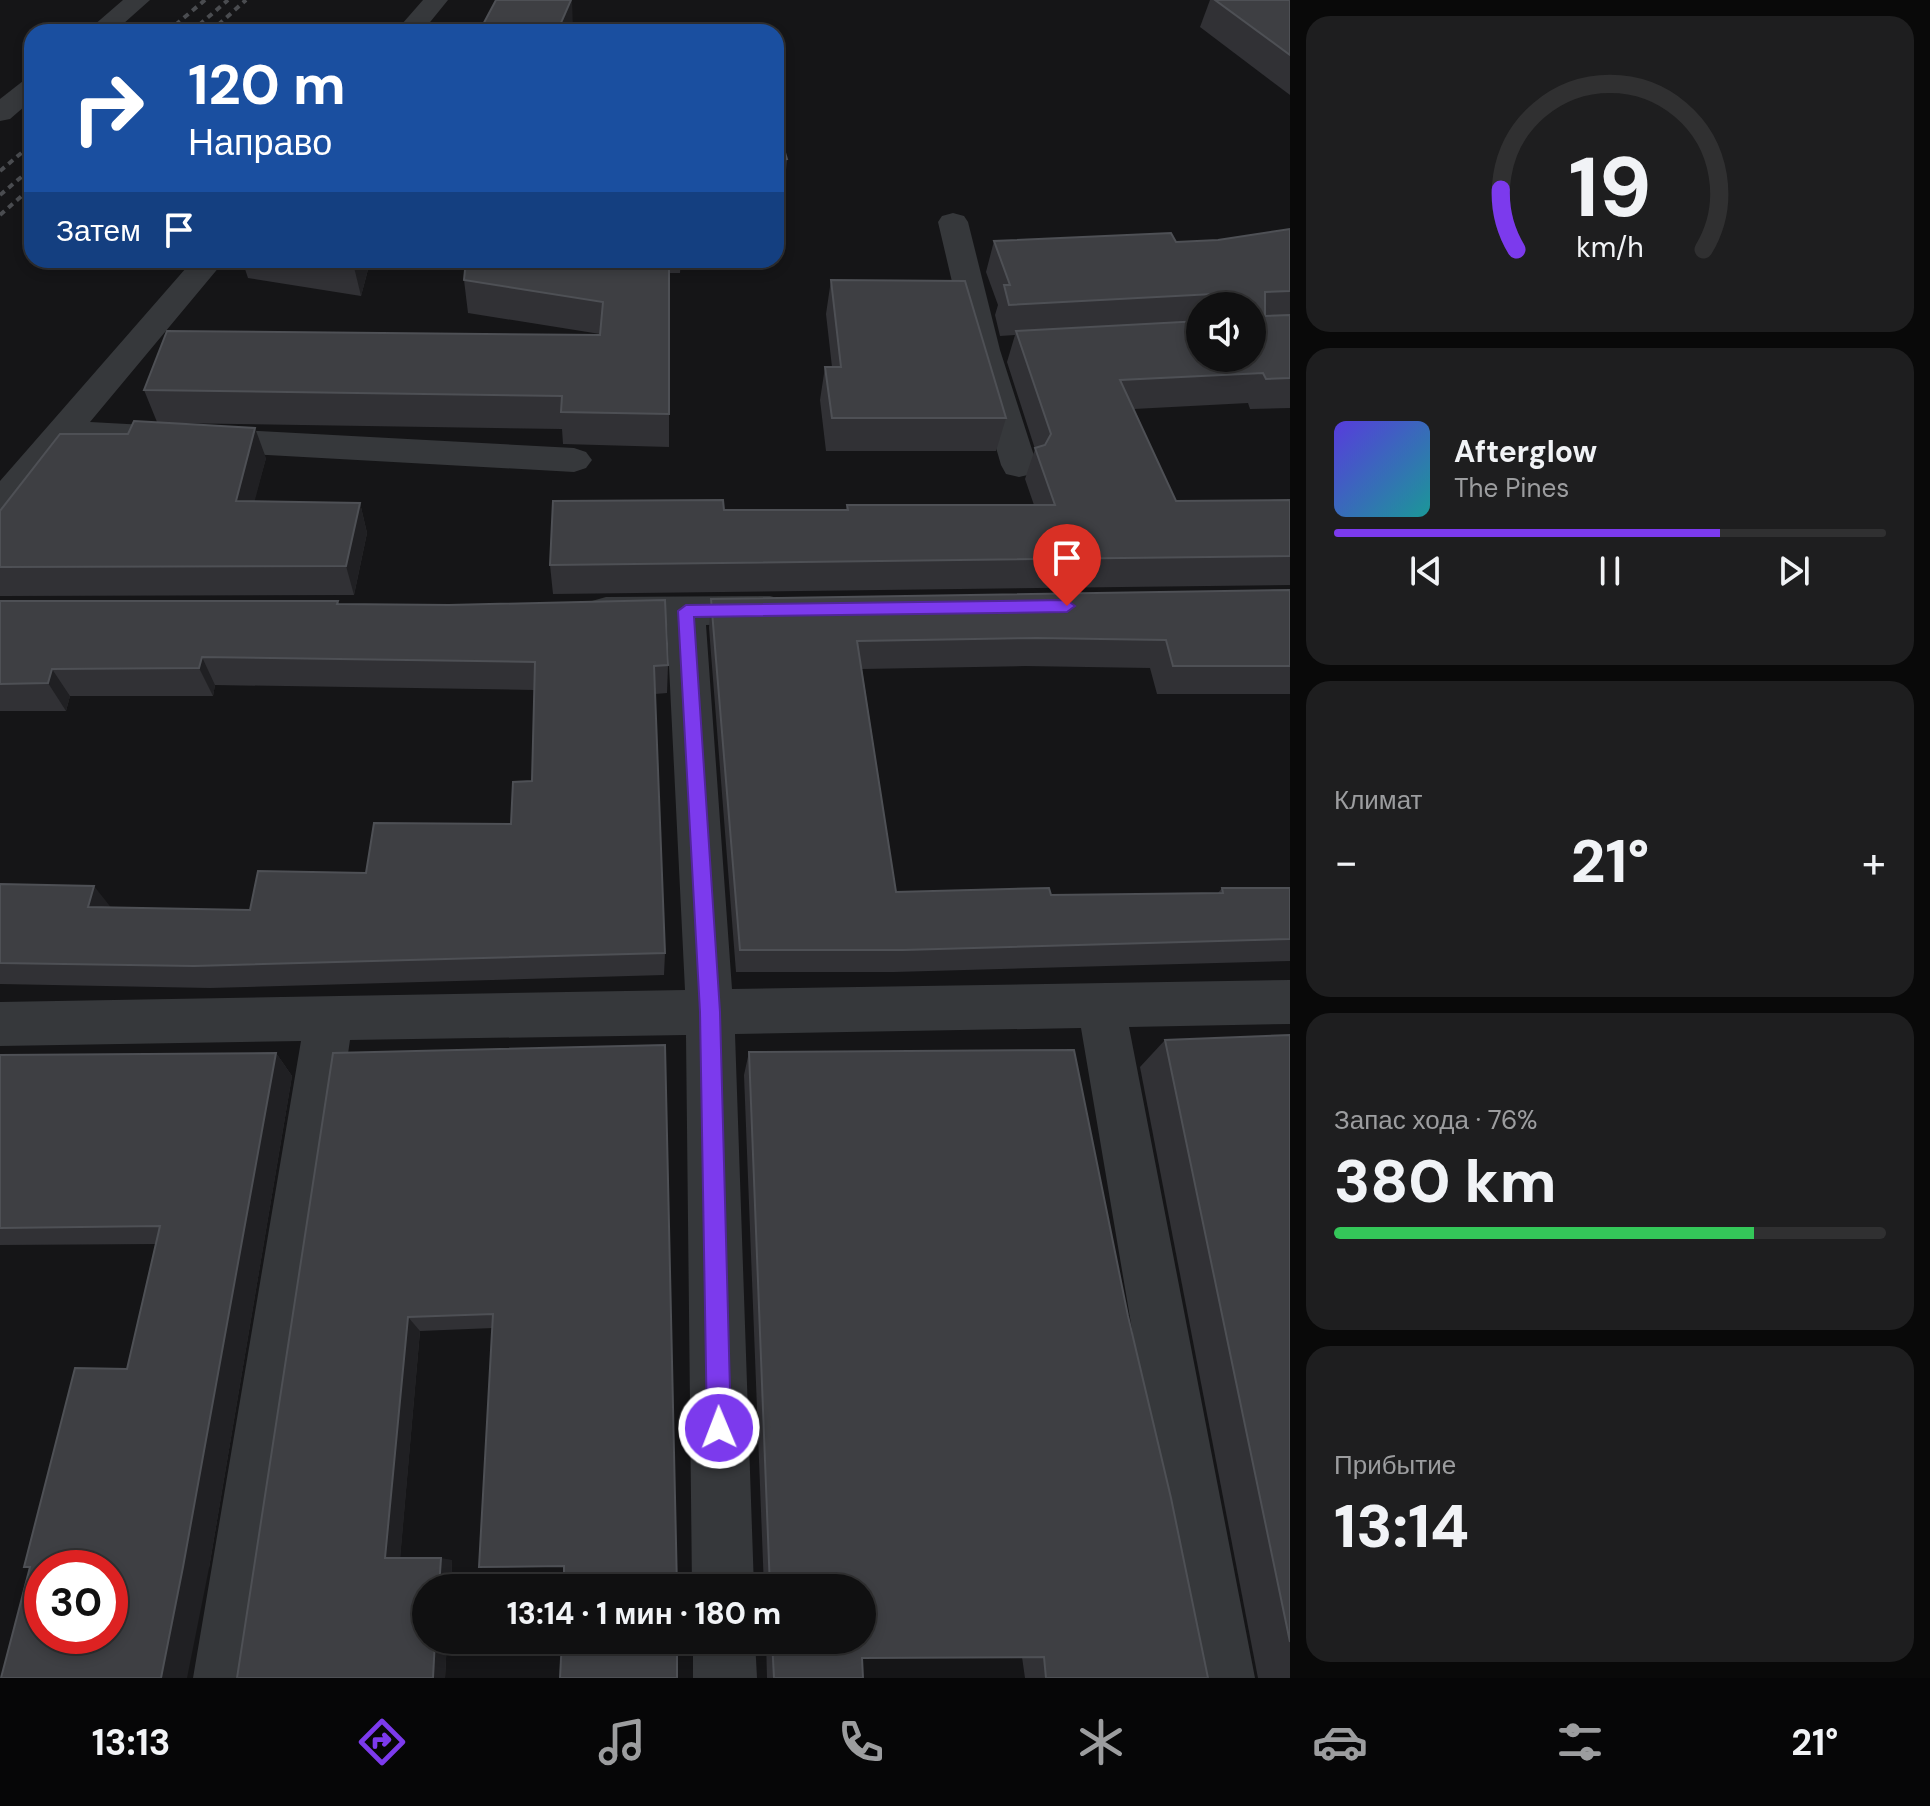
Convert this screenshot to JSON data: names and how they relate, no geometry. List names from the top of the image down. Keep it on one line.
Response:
{"page":{"turn":["120 m","Направо"],"then":"Затем","song":["Afterglow","The Pines"],"tile":["Климат",["Запас хода · 76%","380 km"],["Прибытие","13:14"]],"heat":["−","21°","+"],"limit":"30","trip":"13:14 · 1 мин · 180 m","tabs":["13:13","21°"],"gauge":["19","km/h"]}}
